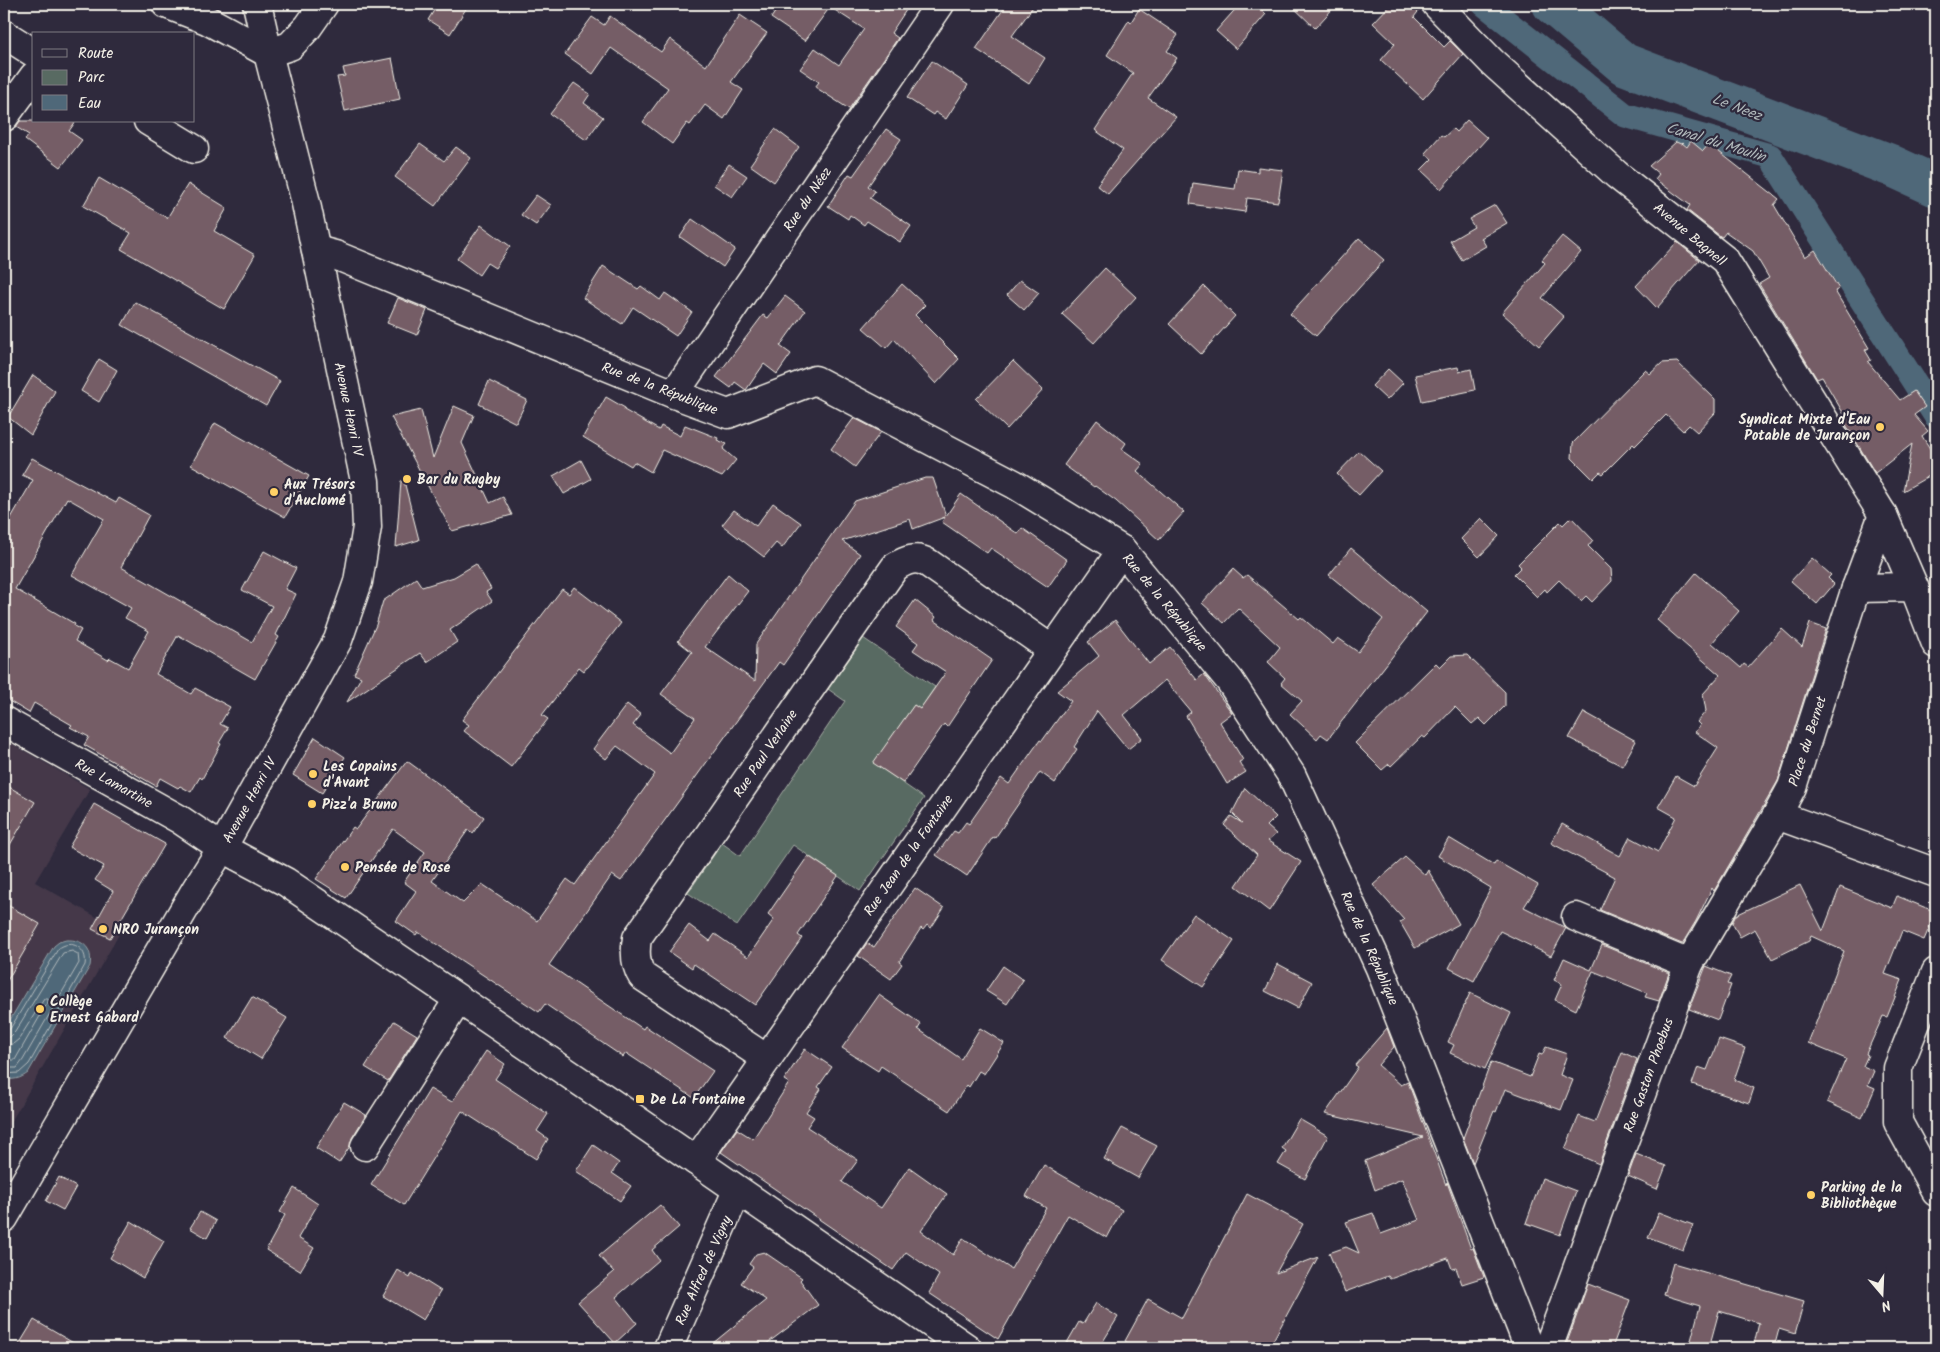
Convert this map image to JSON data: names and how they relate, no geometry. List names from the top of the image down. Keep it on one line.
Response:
{"streets":{"street":["Rue du Néez","Avenue Bagnell","Rue de la République","Avenue Henri IV","Place du Bernet","Rue Paul Verlaine","Rue Lamartine","Rue Jean de la Fontaine","Rue Gaston Phoebus","Rue Alfred de Vigny"]},"crossings":[["Rue du Néez","Rue de la République"],["Avenue Bagnell","Place du Bernet"],["Rue de la République","Avenue Henri IV"],["Rue de la République","Rue Jean de la Fontaine"],["Avenue Henri IV","Rue Lamartine"],["Place du Bernet","Rue Gaston Phoebus"],["Rue Paul Verlaine","Rue Jean de la Fontaine"],["Rue Lamartine","Rue Jean de la Fontaine"],["Rue Lamartine","Rue Alfred de Vigny"]],"water":["Le Neez","Canal du Moulin"],"places":{"other":["Syndicat Mixte d'Eau Potable de Jurançon","Bar du Rugby","Aux Trésors d'Auclomé","Les Copains d'Avant","Pizz'a Bruno","Pensée de Rose","NRO Jurançon","Collège Ernest Gabard","Parking de la Bibliothèque"],"transit":["De La Fontaine"]},"legend":["Route","Parc","Eau"],"north":"bottom"}
